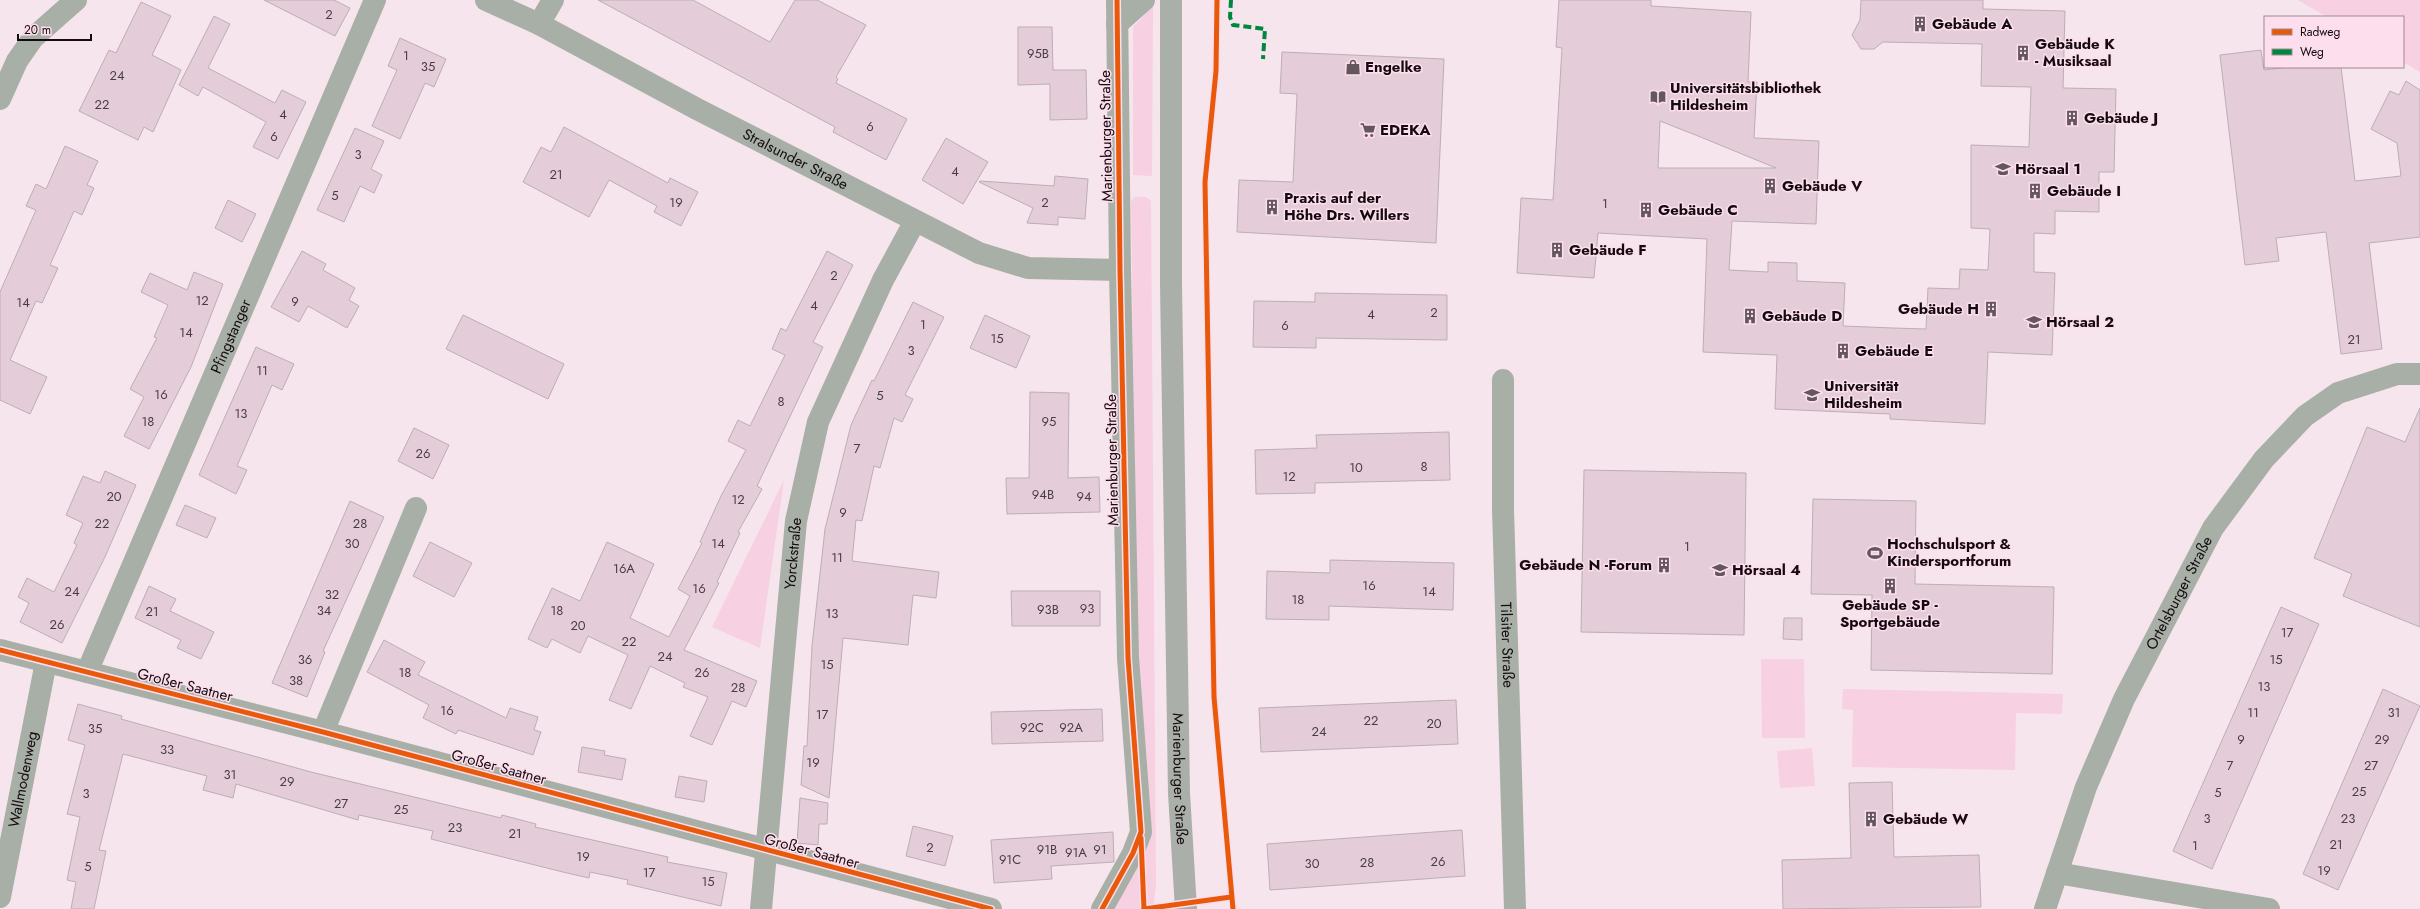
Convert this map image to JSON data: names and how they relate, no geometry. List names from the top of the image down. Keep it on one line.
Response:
{"streets":{"main road":["Marienburger Straße"],"street":["Stralsunder Straße","Pfingstanger","Yorckstraße","Ortelsburger Straße","Tilsiter Straße","Großer Saatner","Wallmodenweg"]},"crossings":[["Marienburger Straße","Stralsunder Straße"],["Stralsunder Straße","Yorckstraße"],["Pfingstanger","Großer Saatner"],["Yorckstraße","Großer Saatner"],["Großer Saatner","Wallmodenweg"]],"places":{"building":["Gebäude A","Gebäude K - Musiksaal","Gebäude J","Gebäude V","Gebäude I","Praxis auf der Höhe Drs. Willers","Gebäude C","Gebäude F","Gebäude H","Gebäude D","Gebäude E","Gebäude N -Forum","Gebäude SP - Sportgebäude","Gebäude W"],"shop":["Engelke"],"library":["Universitätsbibliothek Hildesheim"],"supermarket":["EDEKA"],"school or university":["Hörsaal 1","Hörsaal 2","Universität Hildesheim","Hörsaal 4"],"sports":["Hochschulsport & Kindersportforum"]},"house_numbers":["2","95B","1","35","24","22","4","6","6","3","4","21","5","19","2","1","2","12","9","14","4","2","4","1","6","14","15","21","3","11","16","5","8","13","18","95","7","26","8","10","12","94B","20","94","12","9","22","28","30","14","1","11","16A","16","16","24","14","32","18","93","93B","34","18","21","13","26","20","17","22","24","36","15","15","18","26","38","13","28","16","11","31","17","22","20","92C","92A","35","24","9","29","33","19","7","27","31","29","25","5","3","27","25","3","23","23","21","21","1","2","91B","91","91A","19","91C","26","28","30","5","19","17","15"],"legend":["Radweg","Weg"],"scale_bar":"20 m"}
